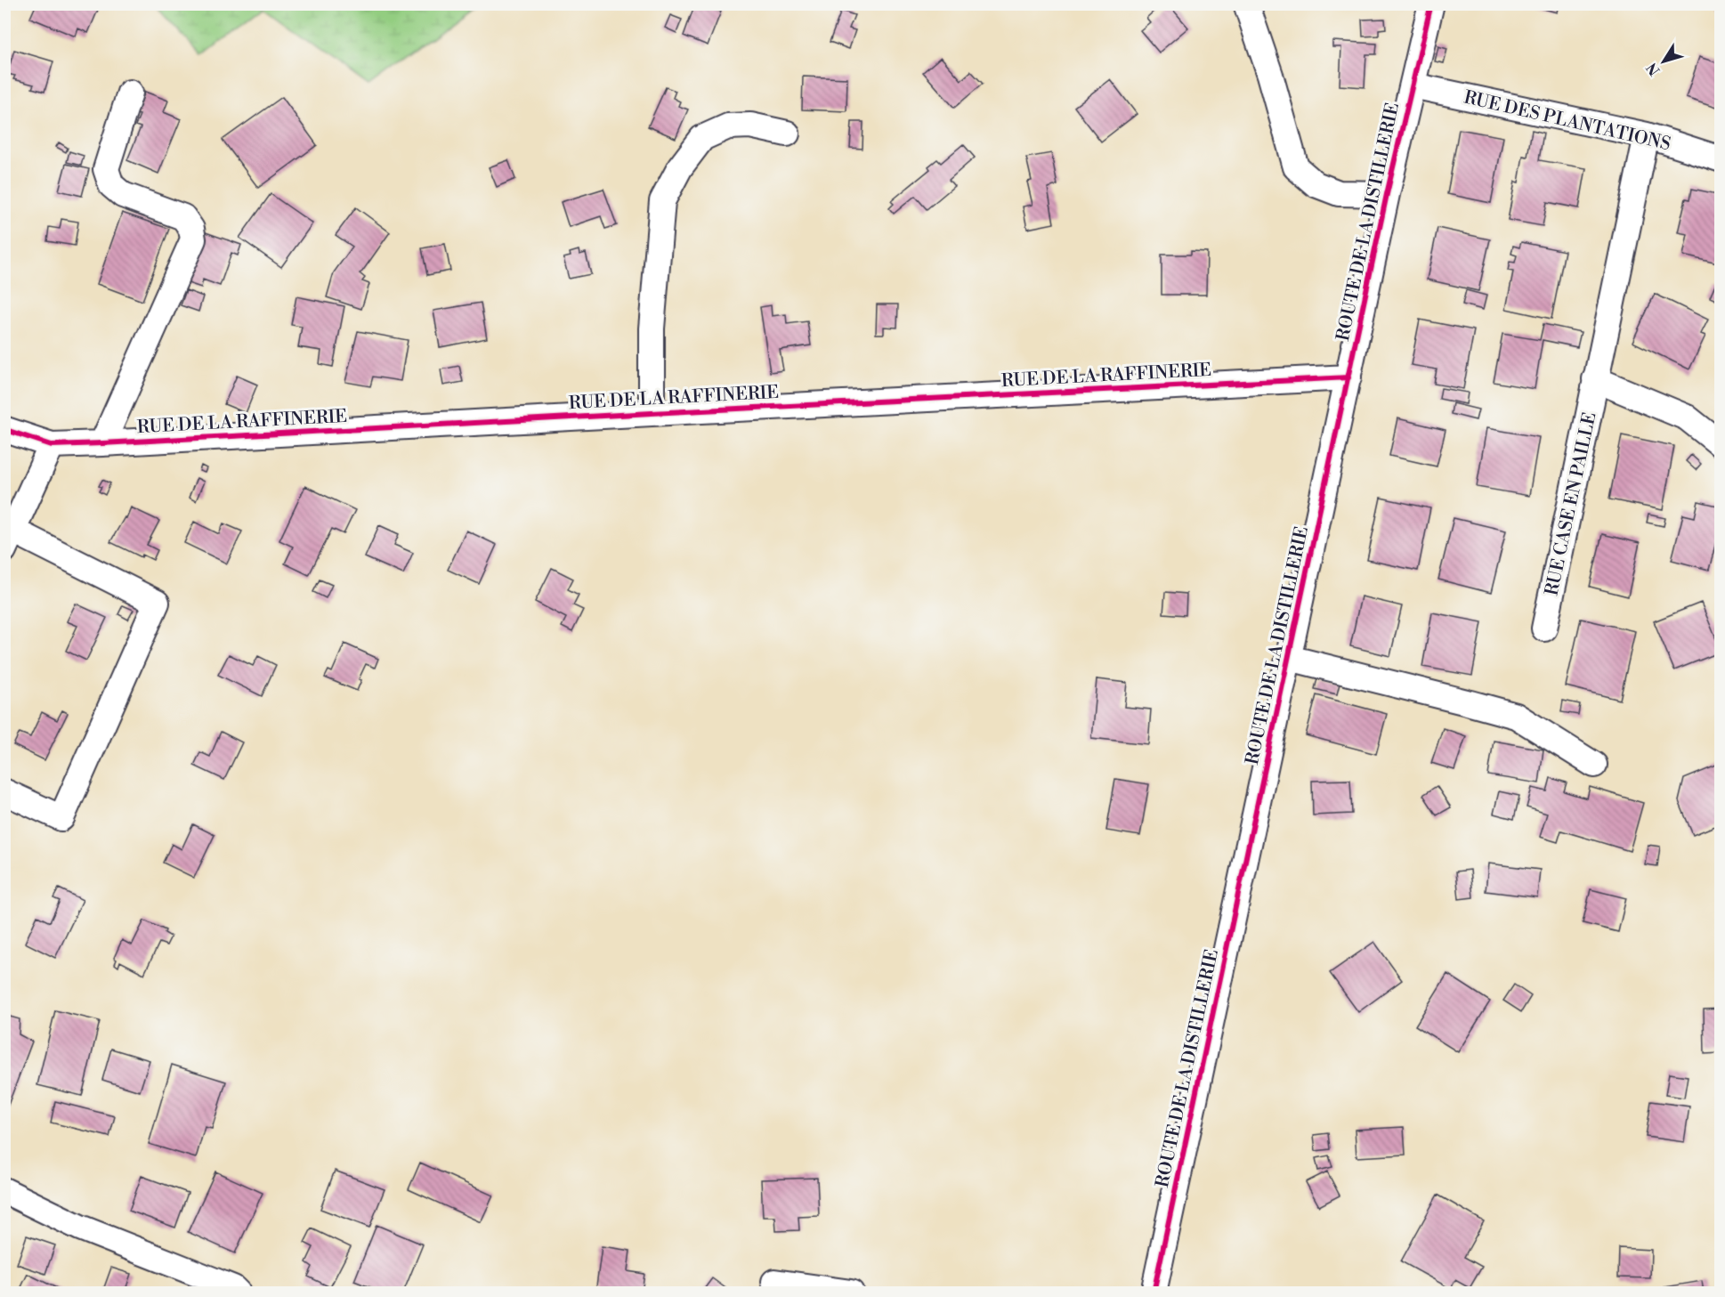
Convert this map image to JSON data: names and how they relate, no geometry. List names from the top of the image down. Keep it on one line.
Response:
{"streets":{"street":["RUE DES PLANTATIONS","ROUTE DE LA DISTILLERIE","RUE DE LA RAFFINERIE","RUE CASE EN PAILLE"]},"crossings":[["RUE DES PLANTATIONS","ROUTE DE LA DISTILLERIE"],["RUE DES PLANTATIONS","RUE CASE EN PAILLE"],["ROUTE DE LA DISTILLERIE","RUE DE LA RAFFINERIE"]],"north":"bottom left"}
